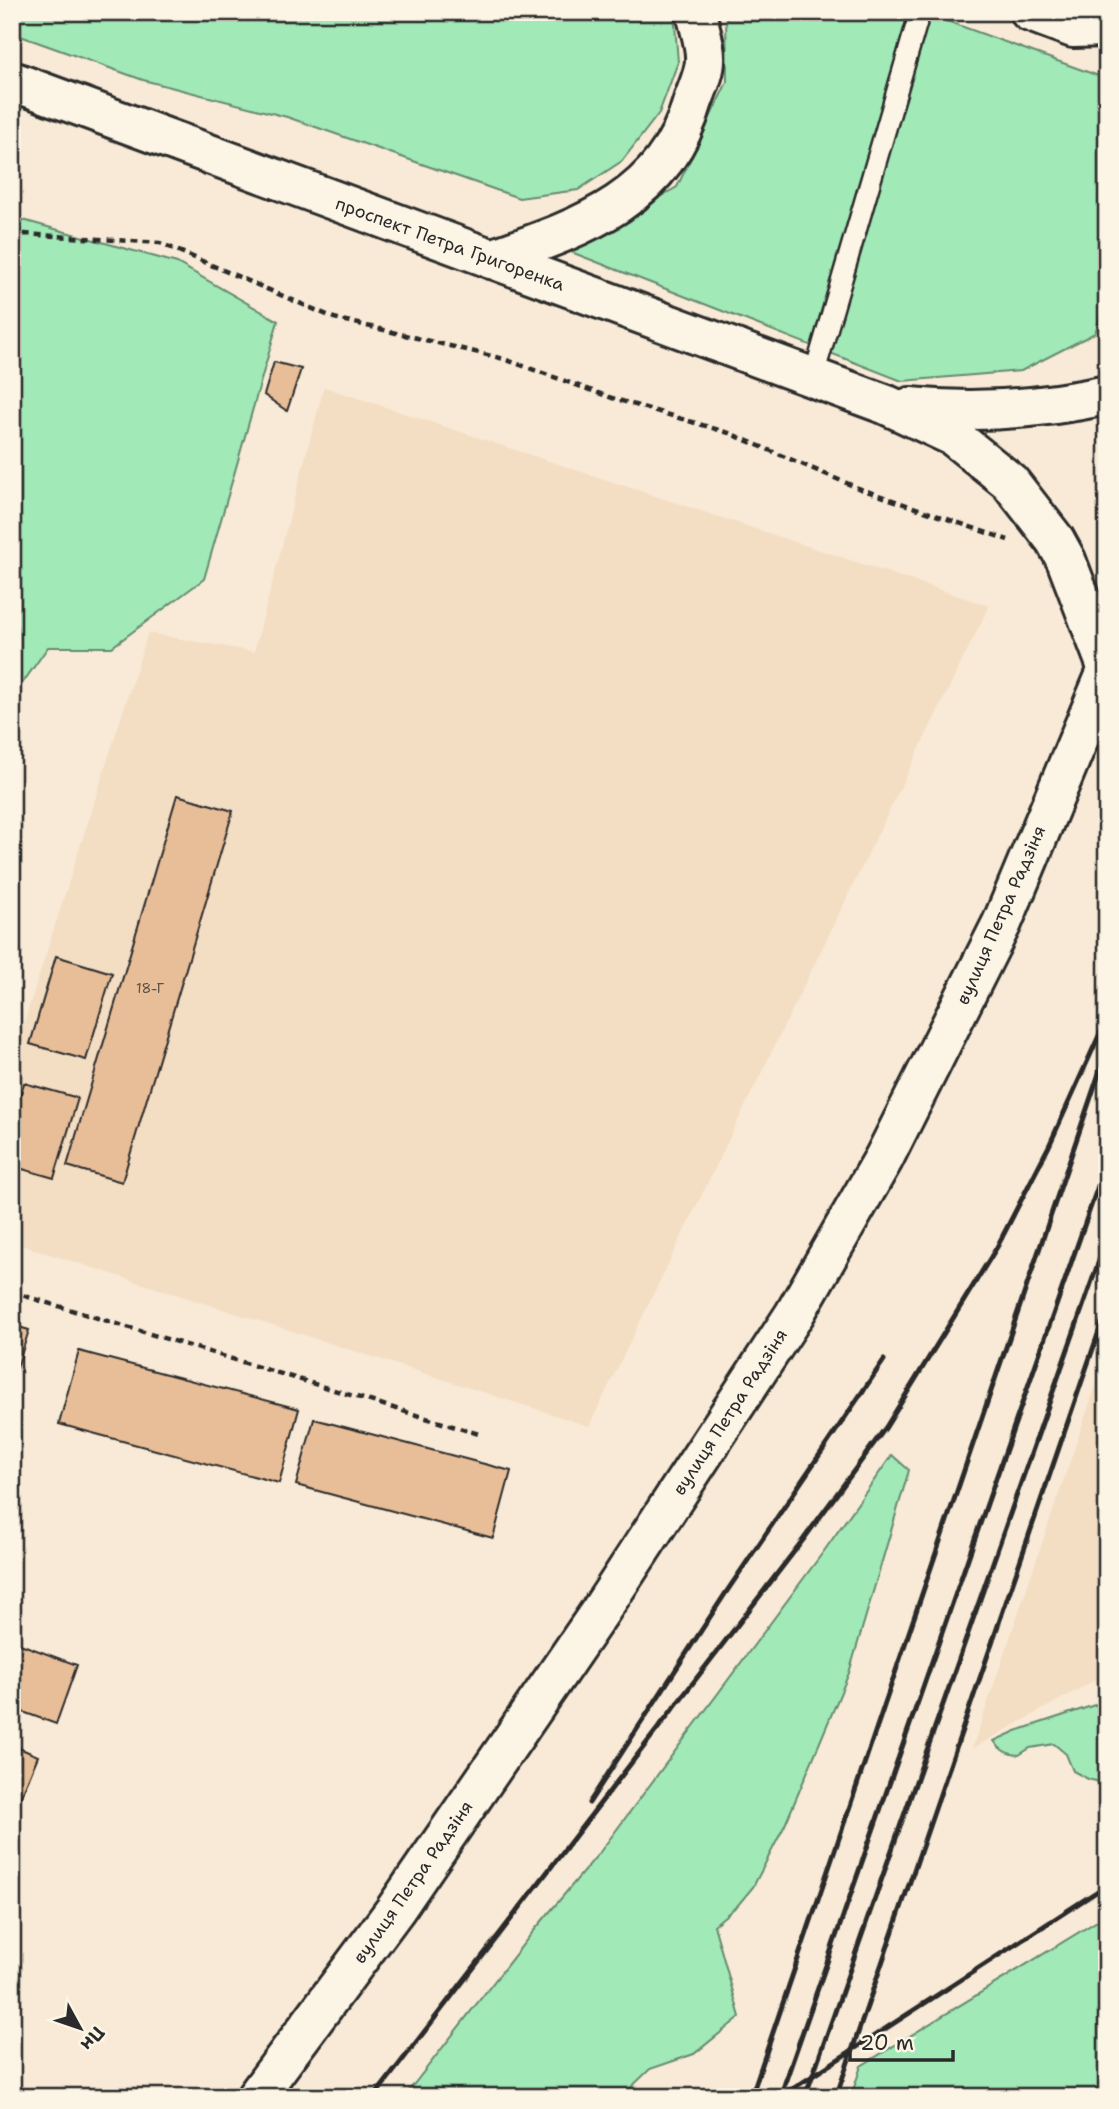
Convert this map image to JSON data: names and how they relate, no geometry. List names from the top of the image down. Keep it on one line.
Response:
{"streets":{"main road":["проспект Петра Григоренка","вулиця Петра Радзіня"]},"crossings":[["проспект Петра Григоренка","вулиця Петра Радзіня"]],"house_numbers":["18-Г"],"scale_bar":"20 m","north":"bottom right"}
